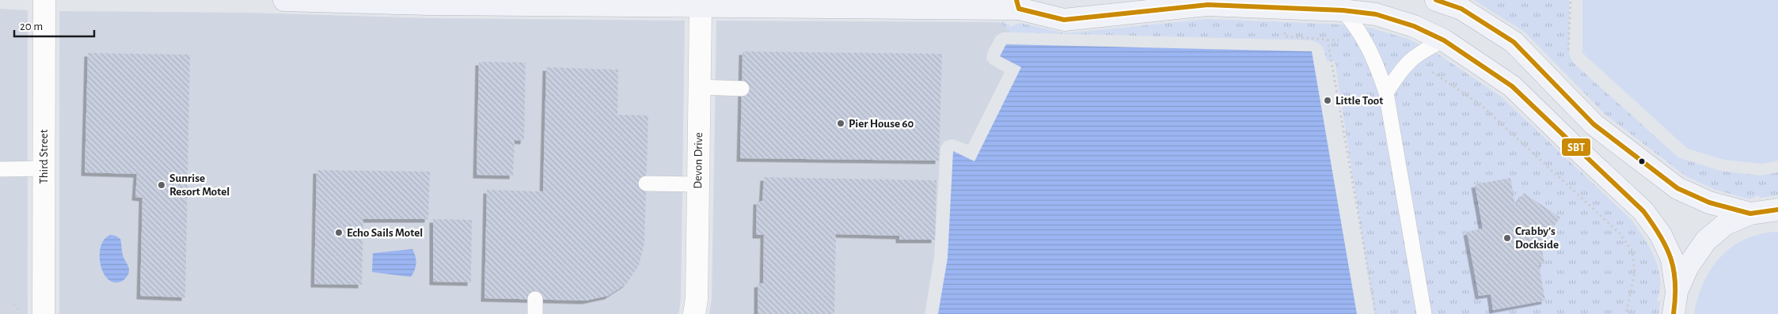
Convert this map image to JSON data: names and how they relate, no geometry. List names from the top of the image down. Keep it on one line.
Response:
{"streets":{"street":["Third Street","Devon Drive"]},"places":["Little Toot","Pier House 60","Sunrise Resort Motel","Echo Sails Motel","Crabby’s Dockside"],"lines":["transit line SBT"],"scale_bar":"20 m"}
